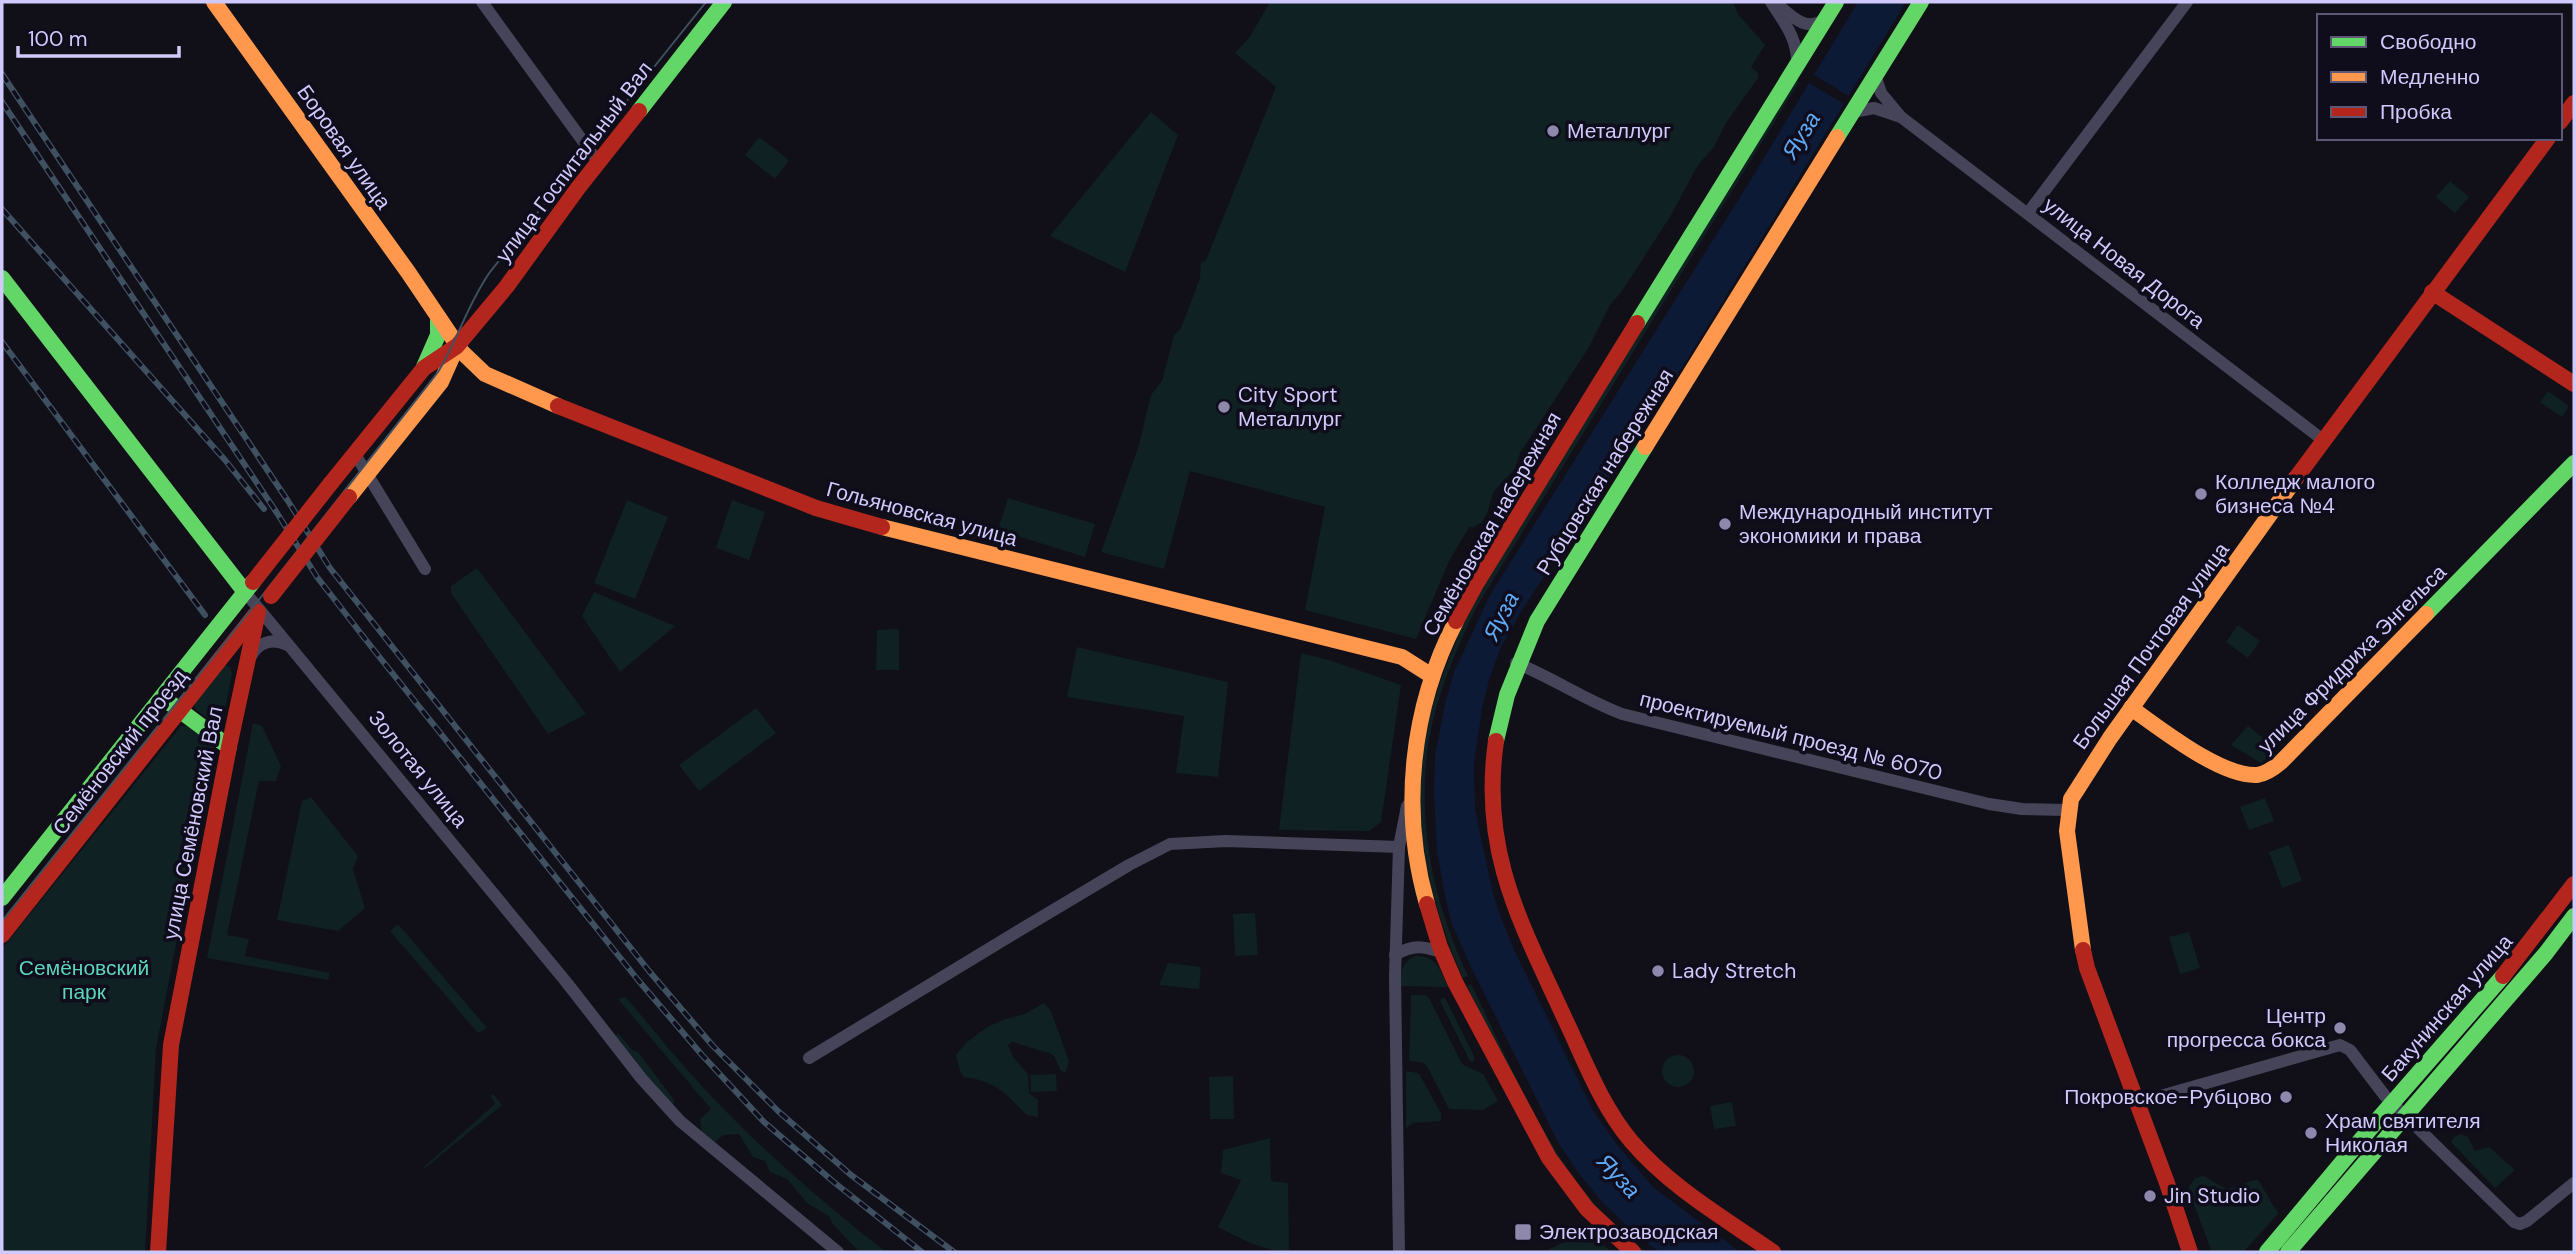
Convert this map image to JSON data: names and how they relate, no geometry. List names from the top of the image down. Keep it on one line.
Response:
{"streets":{"main road":["Боровая улица","улица Госпитальный Вал","Рубцовская набережная","Гольяновская улица","Семёновская набережная","Большая Почтовая улица","улица Фридриха Энгельса","Семёновский проезд","Золотая улица","улица Семёновский Вал","Бакунинская улица"],"street":["улица Новая Дорога","проектируемый проезд № 6070"]},"crossings":[["Боровая улица","улица Госпитальный Вал"],["Боровая улица","Гольяновская улица"],["улица Госпитальный Вал","Гольяновская улица"],["улица Госпитальный Вал","Семёновский проезд"],["улица Новая Дорога","Рубцовская набережная"],["улица Новая Дорога","Большая Почтовая улица"],["Рубцовская набережная","проектируемый проезд № 6070"],["Гольяновская улица","Семёновская набережная"],["Большая Почтовая улица","улица Фридриха Энгельса"],["Большая Почтовая улица","проектируемый проезд № 6070"],["Семёновский проезд","Золотая улица"],["Семёновский проезд","улица Семёновский Вал"],["Золотая улица","улица Семёновский Вал"]],"water":["Яуза"],"parks":["Семёновский парк"],"places":{"other":["Металлург","City Sport Металлург","Колледж малого бизнеса №4","Международный институт экономики и права","Lady Stretch","Центр прогресса бокса","Покровское-Рубцово","Храм святителя Николая","Jin Studio"],"transit":["Электрозаводская"]},"legend":["Свободно","Медленно","Пробка"],"scale_bar":"100 m"}
